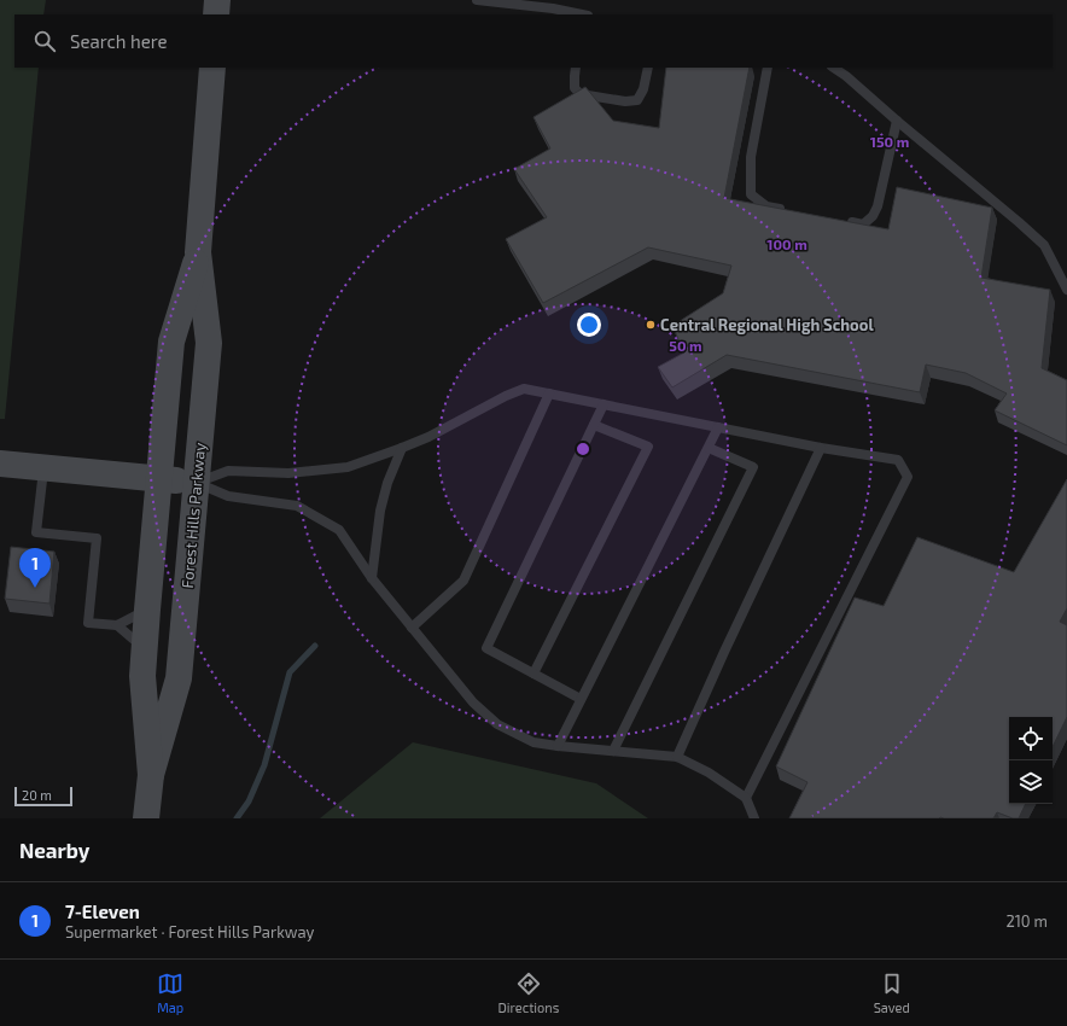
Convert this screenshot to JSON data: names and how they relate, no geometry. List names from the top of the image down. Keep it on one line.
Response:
{"streets":{"main road":["Forest Hills Parkway"]},"places":["Central Regional High School"],"scale_bar":"20 m","page":{"search":"Search here","pins":"1","scale":"20 m","heading":"Nearby","list":[{"mark":"1","name":"7-Eleven","note":"Supermarket · Forest Hills Parkway","value":"210 m"}],"nav":["Map","Directions","Saved"]},"rings":["150 m","100 m","50 m"]}
